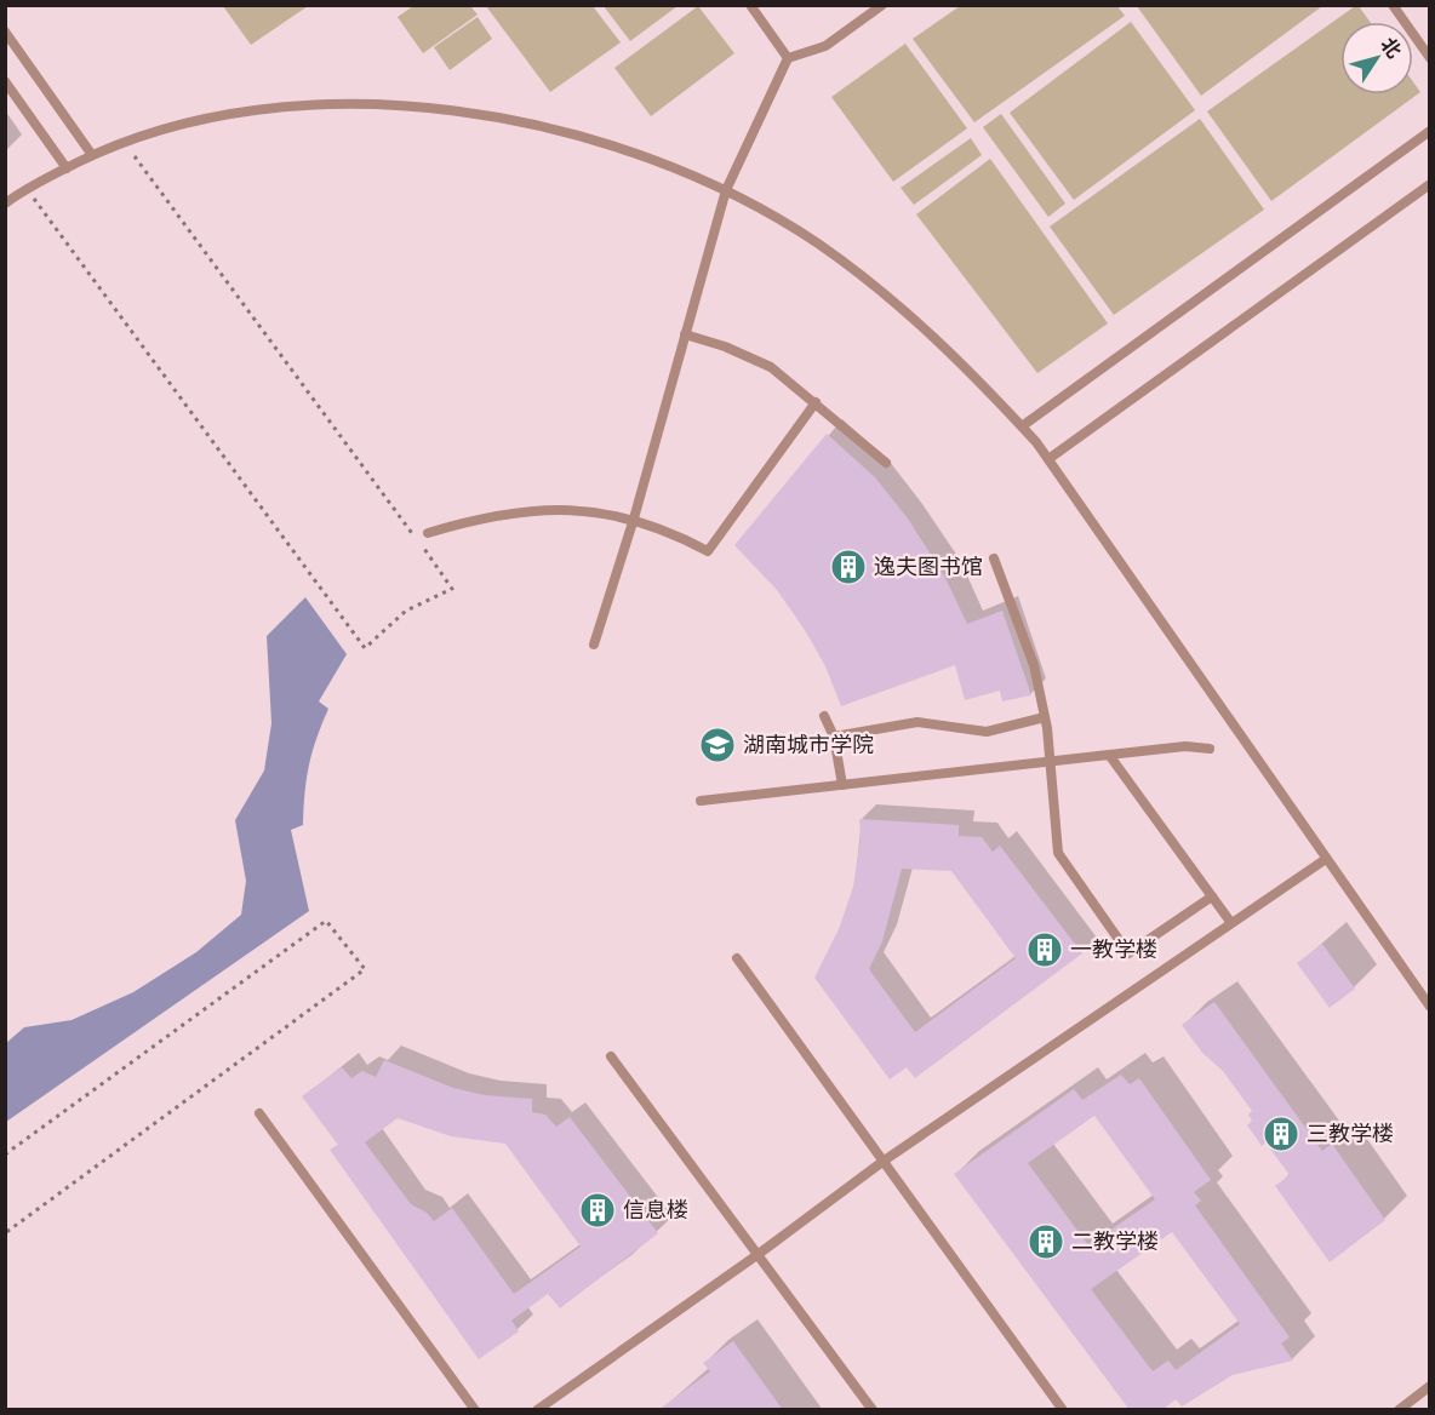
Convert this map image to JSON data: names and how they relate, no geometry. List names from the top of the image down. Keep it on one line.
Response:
{"places":{"building":["逸夫图书馆","一教学楼","三教学楼","信息楼","二教学楼"],"school or university":["湖南城市学院"]},"north":"top right"}
